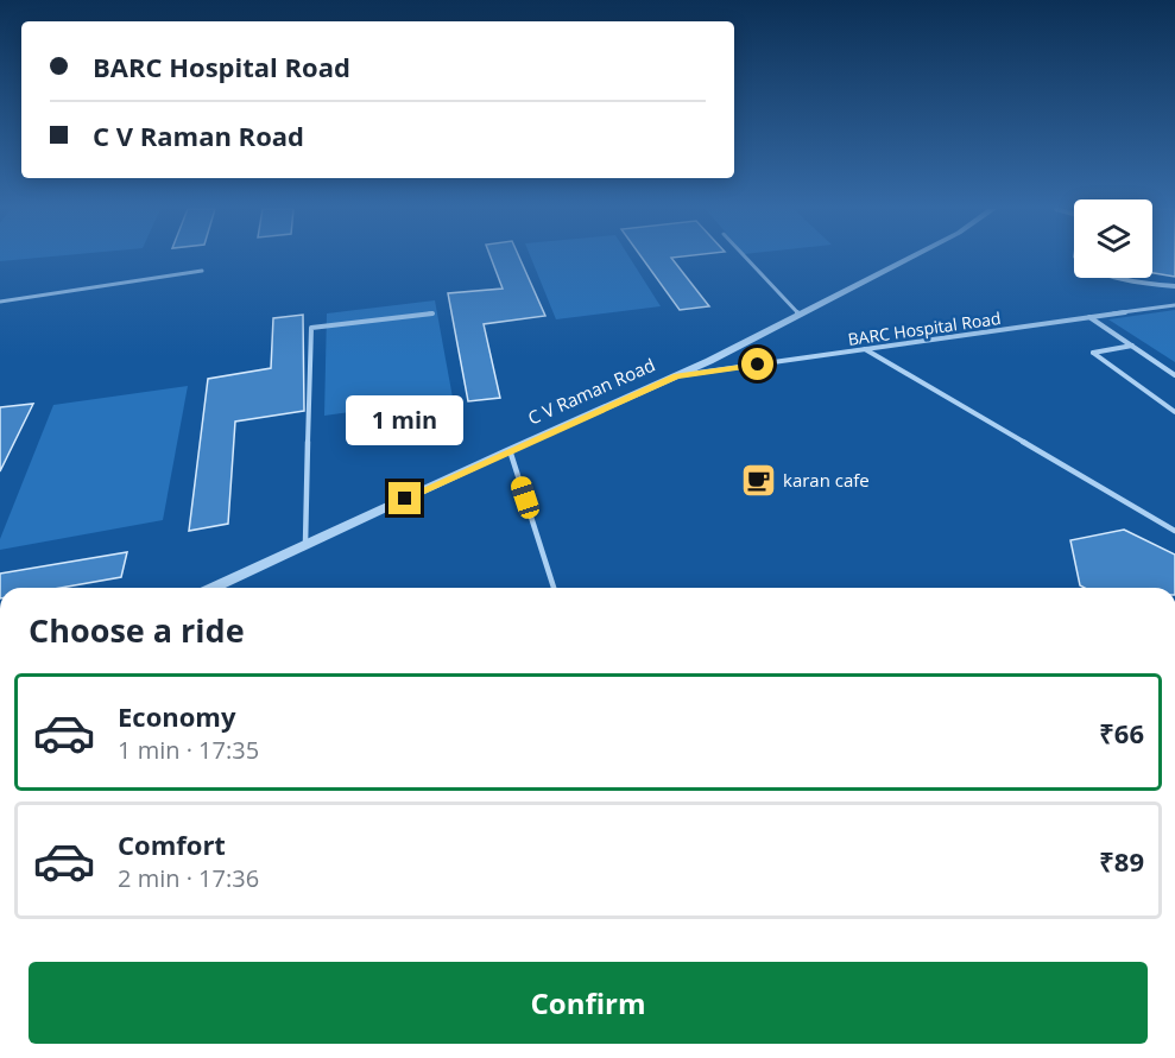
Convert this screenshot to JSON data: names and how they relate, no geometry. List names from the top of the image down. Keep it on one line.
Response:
{"streets":{"street":["C V Raman Road"],"lane":["BARC Hospital Road"]},"crossings":[["BARC Hospital Road","C V Raman Road"]],"places":{"cafe":["karan cafe"]},"page":{"banner":["BARC Hospital Road","C V Raman Road"],"bubble":"1 min","heading":"Choose a ride","list":[{"name":"Economy","note":"1 min · 17:35","value":"₹66"},{"name":"Comfort","note":"2 min · 17:36","value":"₹89"}],"buttons":"Confirm"}}
